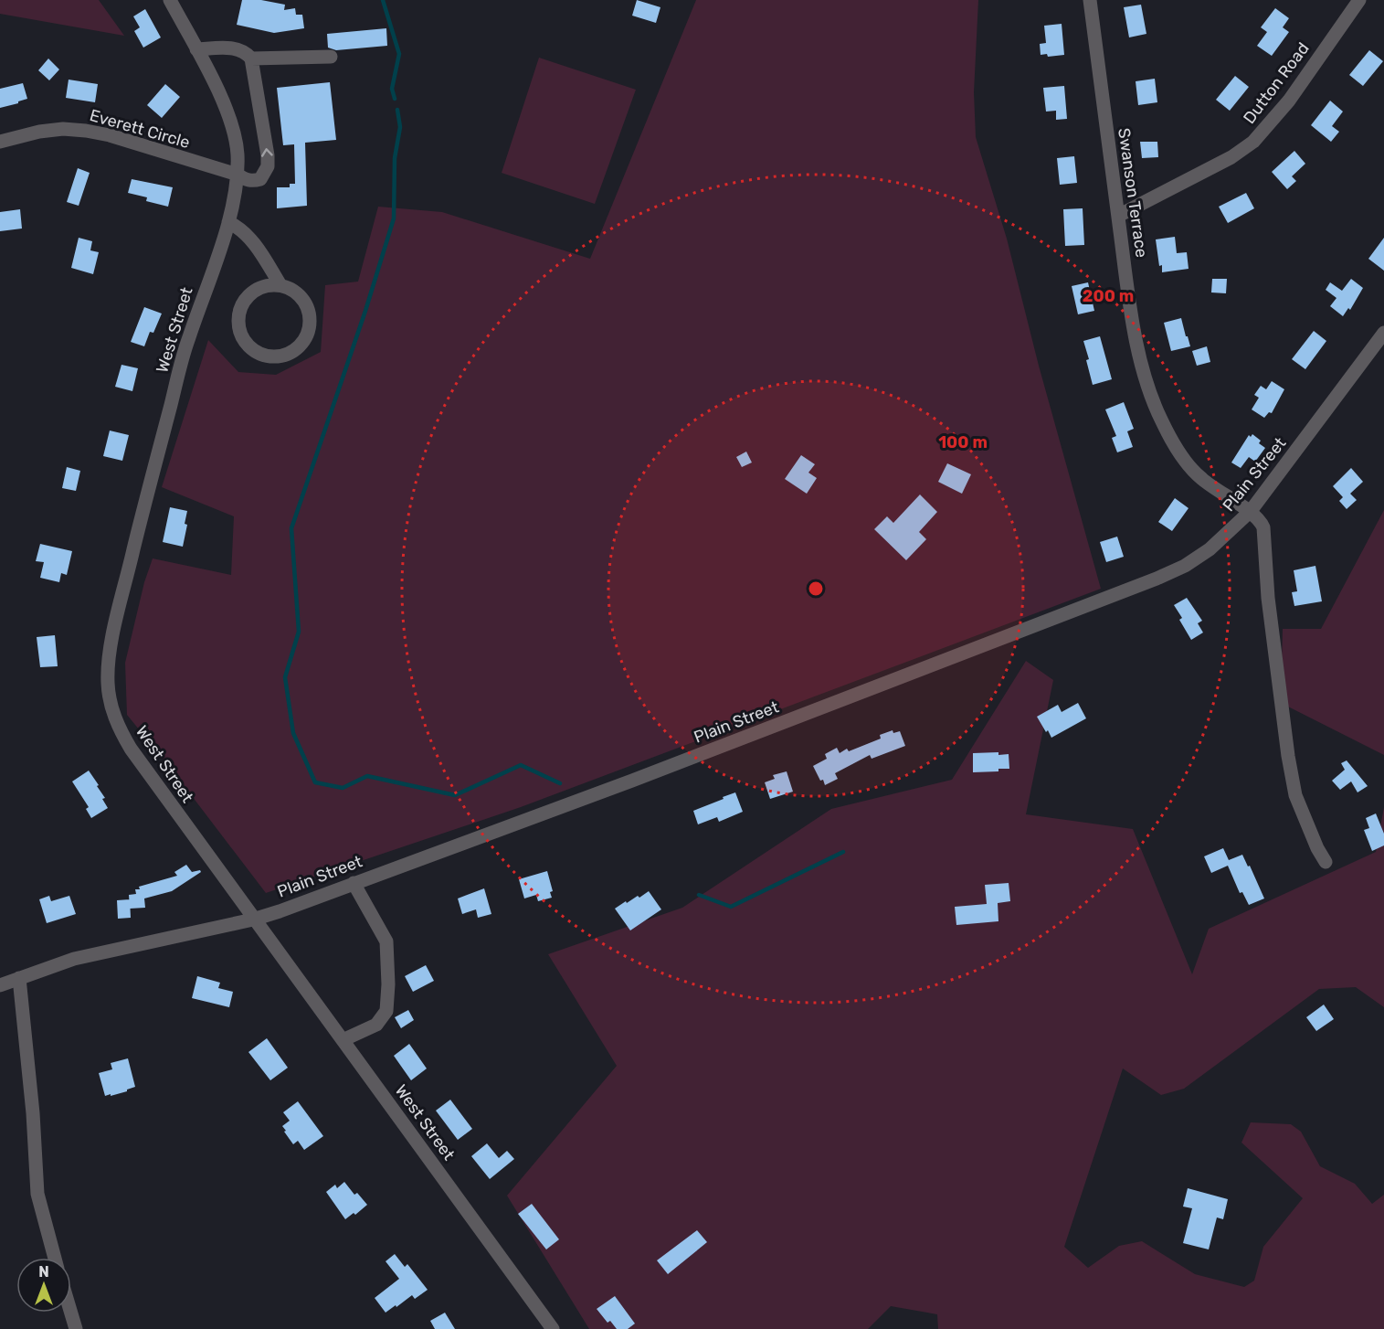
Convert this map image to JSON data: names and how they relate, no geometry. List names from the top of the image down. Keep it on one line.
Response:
{"streets":{"street":["Dutton Road","Everett Circle","Swanson Terrace","West Street","Plain Street"]},"crossings":[["Dutton Road","Swanson Terrace"],["Everett Circle","West Street"],["Swanson Terrace","Plain Street"],["West Street","Plain Street"]],"north":"top","rings":["200 m","100 m"]}
